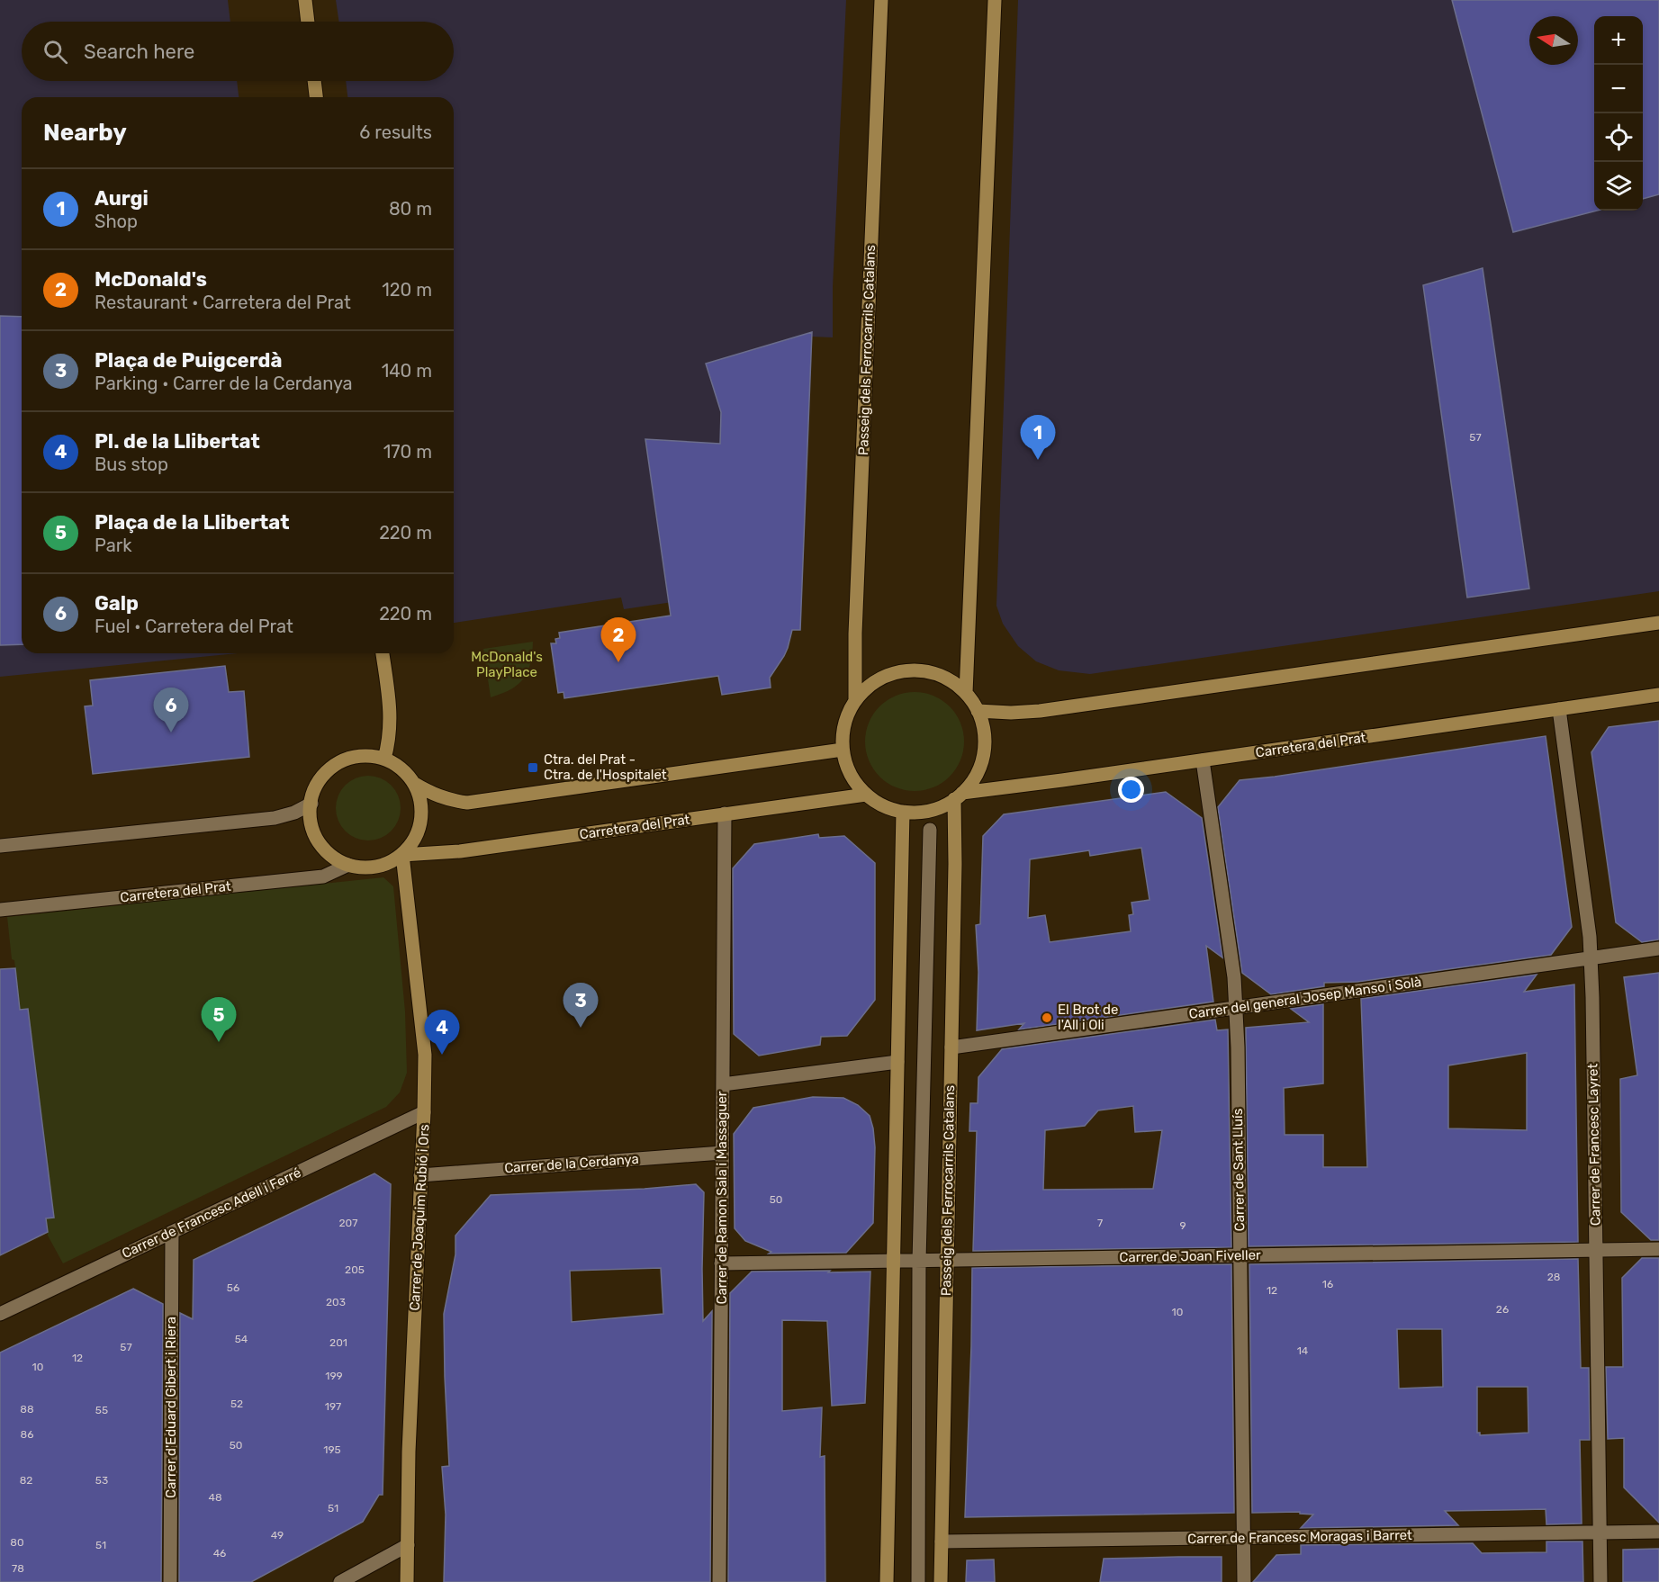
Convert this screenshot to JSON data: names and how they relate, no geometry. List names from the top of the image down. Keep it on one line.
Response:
{"streets":{"street":["Passeig dels Ferrocarrils Catalans","Carretera del Prat","Carrer del general Josep Manso i Solà","Carrer de Francesc Layret","Carrer de la Cerdanya","Carrer de Sant Lluís","Carrer de Ramon Sala i Massaguer","Carrer de Francesc Adell i Ferré","Carrer de Joaquim Rubió i Ors","Carrer de Joan Fiveller","Carrer d'Eduard Gibert i Riera","Carrer de Francesc Moragas i Barret"]},"crossings":[["Passeig dels Ferrocarrils Catalans","Carretera del Prat"],["Passeig dels Ferrocarrils Catalans","Carrer del general Josep Manso i Solà"],["Passeig dels Ferrocarrils Catalans","Carrer de Joan Fiveller"],["Passeig dels Ferrocarrils Catalans","Carrer de Francesc Moragas i Barret"],["Carretera del Prat","Carrer de Francesc Layret"],["Carretera del Prat","Carrer de Sant Lluís"],["Carretera del Prat","Carrer de Ramon Sala i Massaguer"],["Carretera del Prat","Carrer de Joaquim Rubió i Ors"],["Carrer del general Josep Manso i Solà","Carrer de Francesc Layret"],["Carrer del general Josep Manso i Solà","Carrer de Sant Lluís"],["Carrer de Francesc Layret","Carrer de Joan Fiveller"],["Carrer de Francesc Layret","Carrer de Francesc Moragas i Barret"],["Carrer de la Cerdanya","Carrer de Ramon Sala i Massaguer"],["Carrer de la Cerdanya","Carrer de Joaquim Rubió i Ors"],["Carrer de Sant Lluís","Carrer de Joan Fiveller"],["Carrer de Sant Lluís","Carrer de Francesc Moragas i Barret"],["Carrer de Ramon Sala i Massaguer","Carrer de Joan Fiveller"],["Carrer de Francesc Adell i Ferré","Carrer de Joaquim Rubió i Ors"],["Carrer de Francesc Adell i Ferré","Carrer d'Eduard Gibert i Riera"]],"parks":["McDonald's PlayPlace"],"places":{"transit":["Ctra. del Prat - Ctra. de l'Hospitalet"],"other":["El Brot de l'All i Oli"]},"house_numbers":["57","50","207","7","9","205","28","16","56","12","203","26","10","54","201","57","14","12","10","199","52","197","88","55","86","50","195","82","53","48","51","49","80","51","46","78"],"north":"left","page":{"map_buttons":["+","−"],"search":"Search here","heading":["Nearby","6 results"],"list":[{"mark":"1","name":"Aurgi","note":"Shop","value":"80 m"},{"mark":"2","name":"McDonald's","note":"Restaurant · Carretera del Prat","value":"120 m"},{"mark":"3","name":"Plaça de Puigcerdà","note":"Parking · Carrer de la Cerdanya","value":"140 m"},{"mark":"4","name":"Pl. de la Llibertat","note":"Bus stop","value":"170 m"},{"mark":"5","name":"Plaça de la Llibertat","note":"Park","value":"220 m"},{"mark":"6","name":"Galp","note":"Fuel · Carretera del Prat","value":"220 m"}],"pins":["1","2","6","3","5","4"]}}
